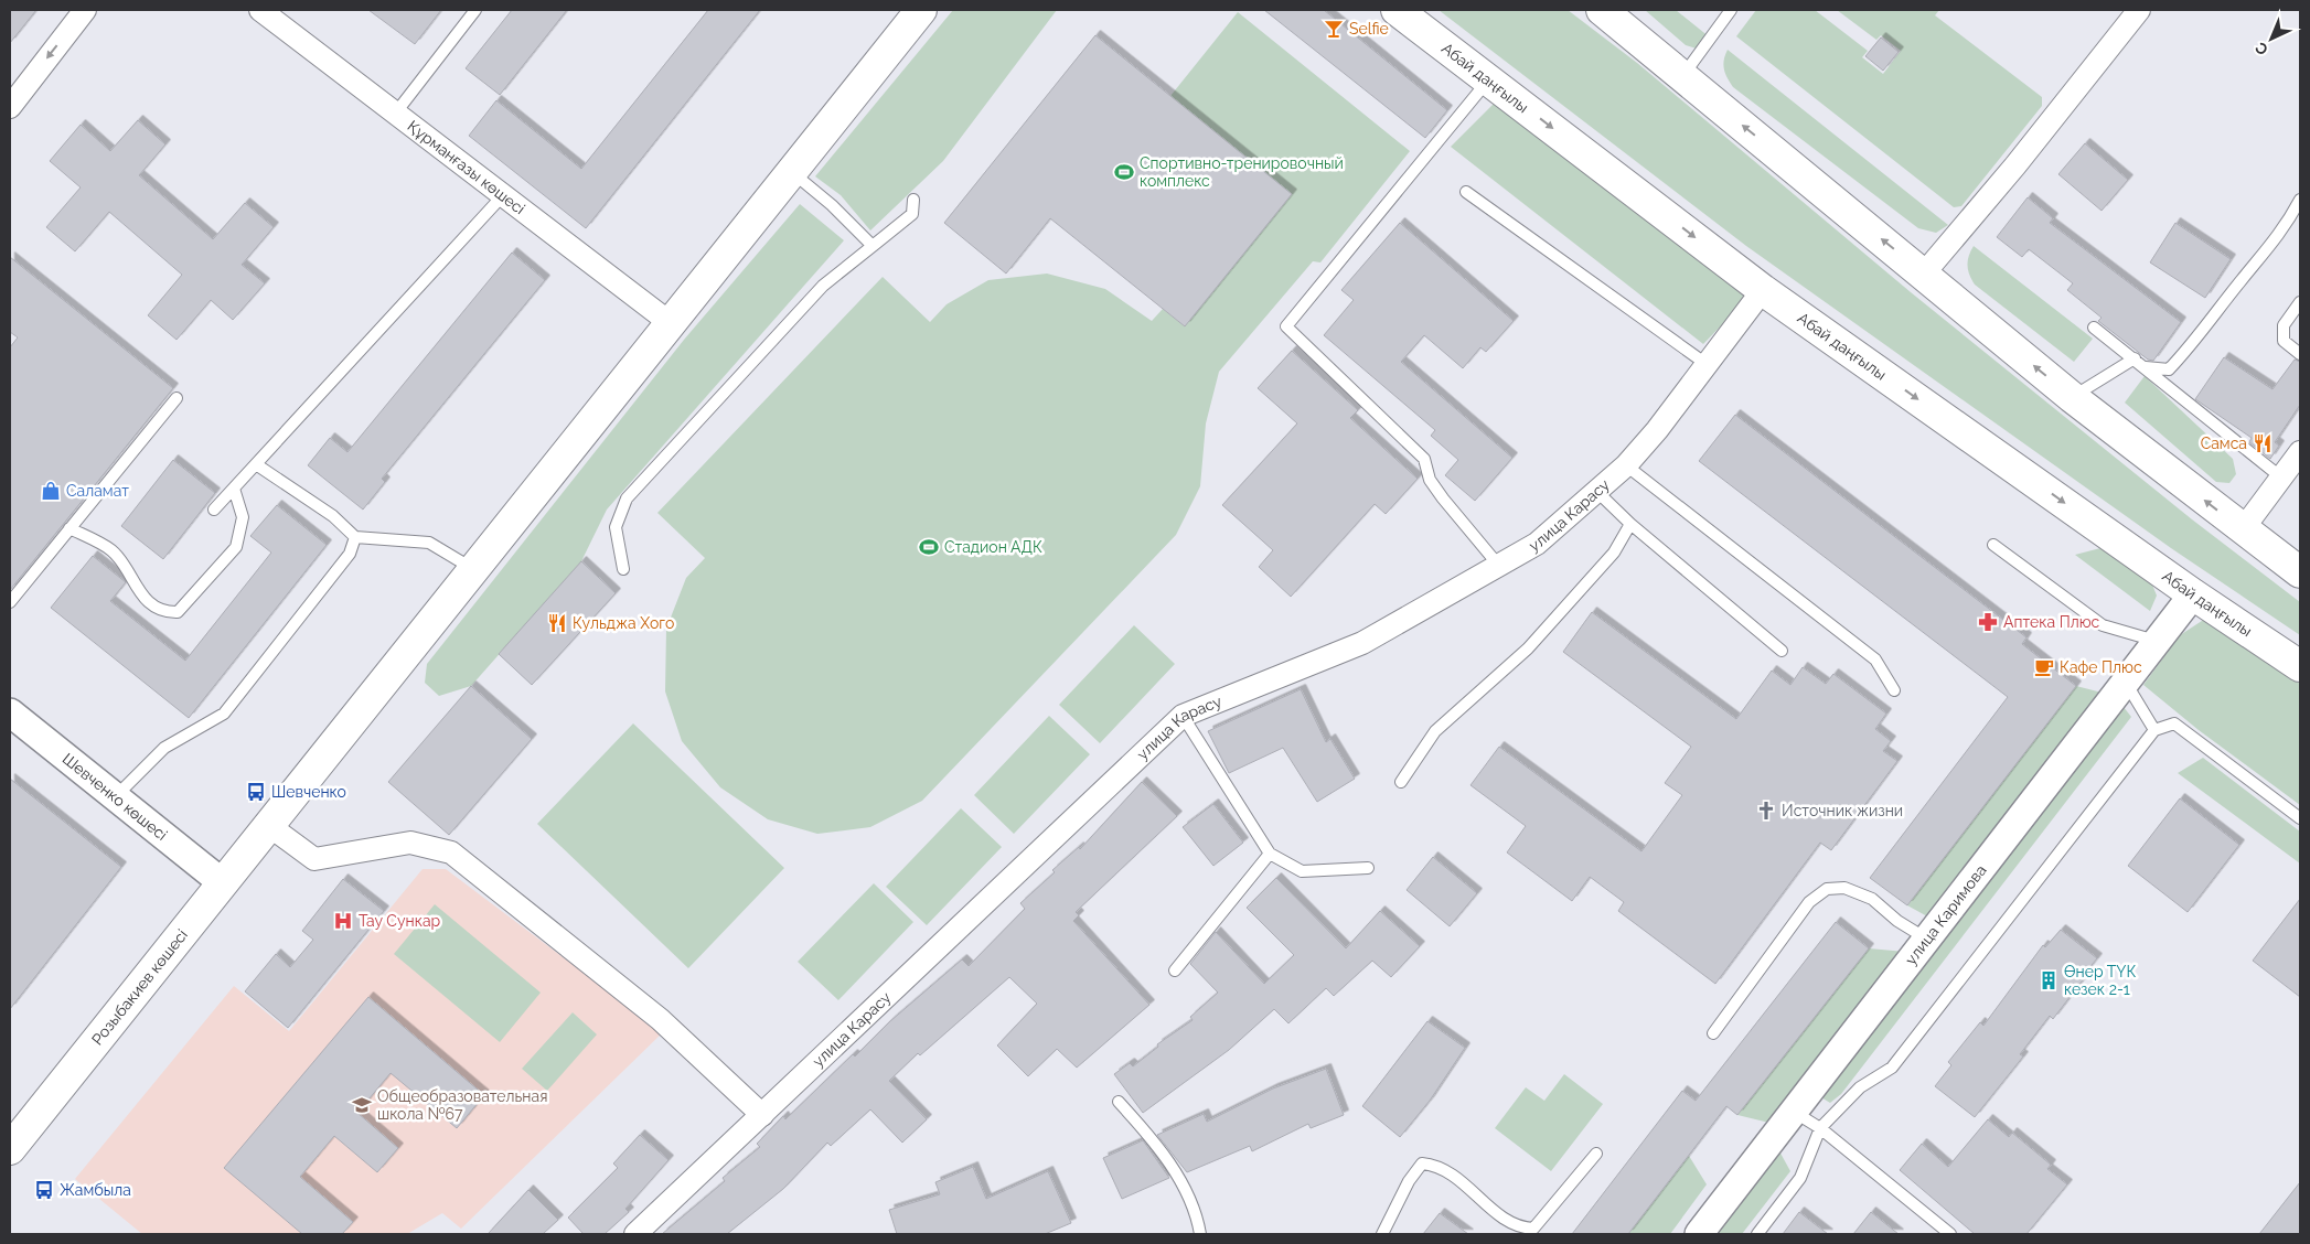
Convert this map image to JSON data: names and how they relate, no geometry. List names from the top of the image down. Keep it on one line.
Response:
{"streets":{"main road":["Абай даңғылы","Розыбакиев көшесі"],"street":["Құрманғазы көшесі","улица Карасу","Шевченко көшесі","улица Каримова"]},"crossings":[["Абай даңғылы","улица Карасу"],["Абай даңғылы","улица Каримова"],["Құрманғазы көшесі","Розыбакиев көшесі"],["Шевченко көшесі","Розыбакиев көшесі"]],"places":{"bar":["Selfie"],"sports":["Спортивно-тренировочный комплекс","Стадион АДК"],"restaurant":["Самса","Кульджа Хого"],"shop":["Саламат"],"pharmacy":["Аптека Плюс"],"cafe":["Кафе Плюс"],"bus stop":["Шевченко","Жамбыла"],"church":["Источник жизни"],"hospital":["Тау Сункар"],"building":["Өнер ТҮК кезек 2-1"],"school or university":["Общеобразовательная школа №67"]},"north":"bottom left"}
